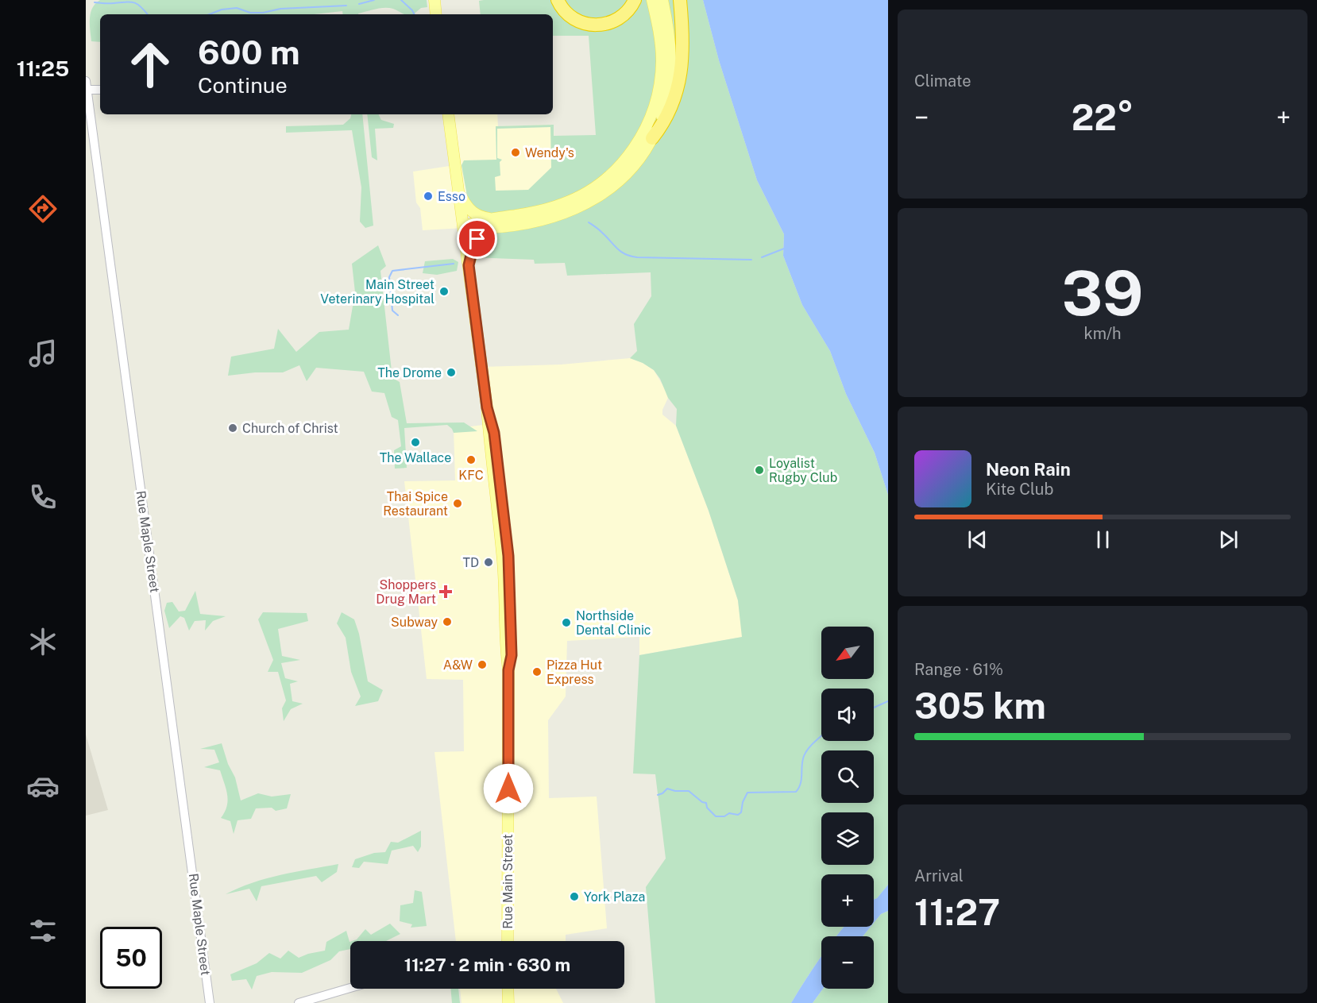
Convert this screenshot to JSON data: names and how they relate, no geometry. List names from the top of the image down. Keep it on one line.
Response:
{"streets":{"main road":["Rue Main Street"],"street":["Rue Maple Street"]},"places":{"other":["Wendy's","Esso","Main Street Veterinary Hospital","The Drome","Church of Christ","The Wallace","KFC","Loyalist Rugby Club","Thai Spice Restaurant","TD","Subway","Northside Dental Clinic","A&W","Pizza Hut Express","York Plaza"],"health":["Shoppers Drug Mart"]},"north":"bottom left","page":{"tabs":"11:25","tile":["Climate",["39","km/h"],["Range · 61%","305 km"],["Arrival","11:27"]],"turn":["600 m","Continue"],"heat":["−","22°","+"],"song":["Neon Rain","Kite Club"],"map_buttons":["+","−"],"limit":"50","trip":"11:27 · 2 min · 630 m"}}
